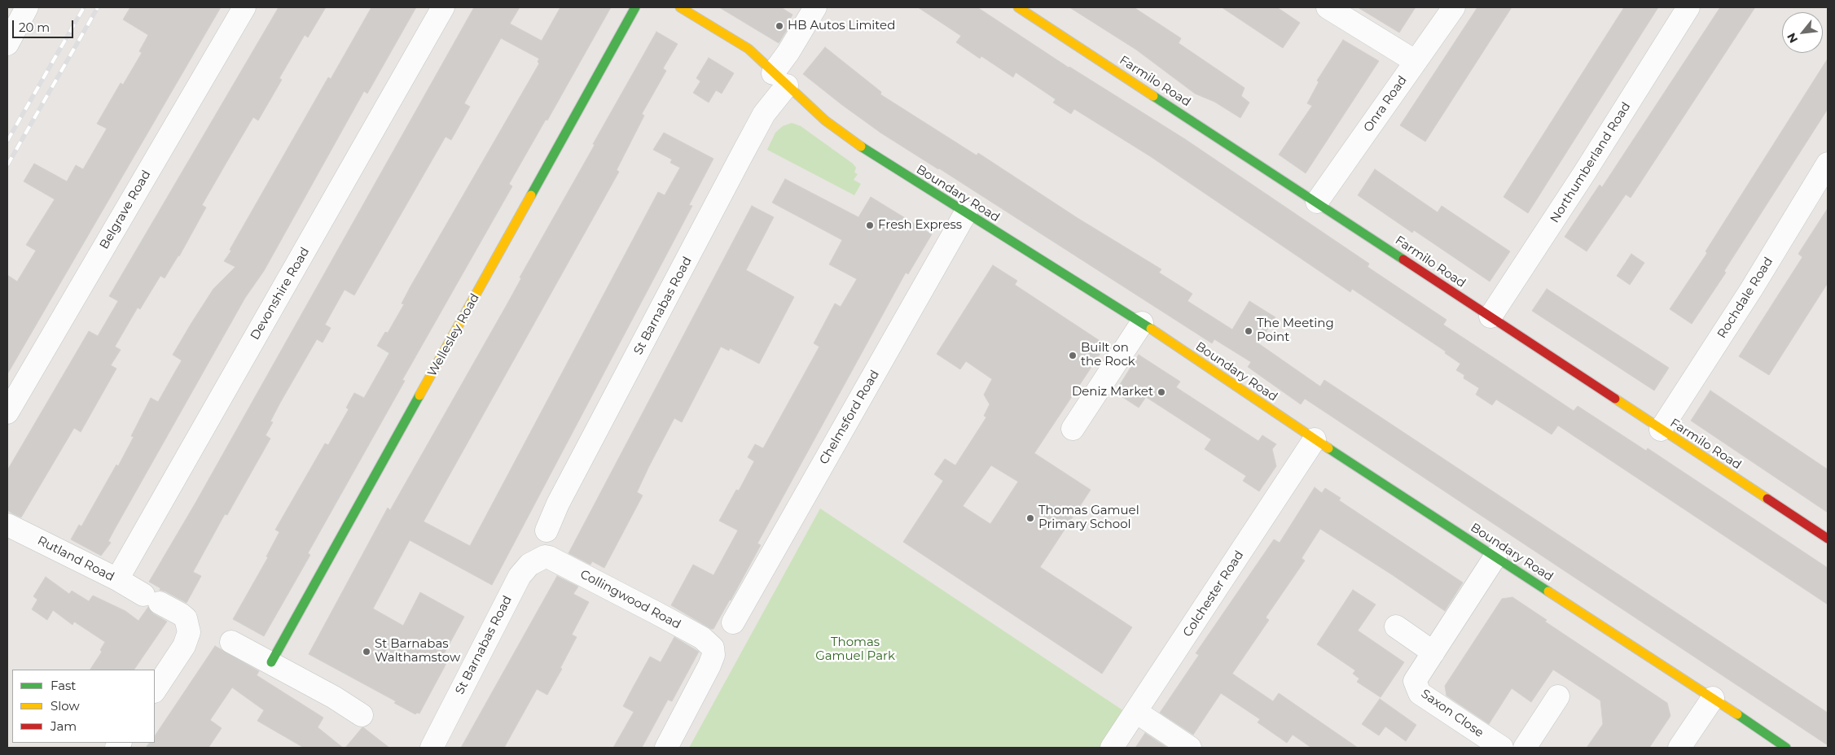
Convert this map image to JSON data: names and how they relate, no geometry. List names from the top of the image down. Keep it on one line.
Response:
{"streets":{"street":["Farmilo Road","Onra Road","Northumberland Road","Boundary Road","Belgrave Road","Devonshire Road","Rochdale Road","St Barnabas Road","Wellesley Road","Chelmsford Road","Rutland Road","Colchester Road","Collingwood Road","Saxon Close"]},"crossings":[["Farmilo Road","Onra Road"],["Farmilo Road","Northumberland Road"],["Farmilo Road","Rochdale Road"],["Boundary Road","St Barnabas Road"],["Boundary Road","Chelmsford Road"],["Boundary Road","Colchester Road"],["Boundary Road","Saxon Close"],["Devonshire Road","Rutland Road"],["St Barnabas Road","Collingwood Road"]],"parks":["Thomas Gamuel Park"],"places":["HB Autos Limited","Fresh Express","The Meeting Point","Built on the Rock","Deniz Market","Thomas Gamuel Primary School","St Barnabas Walthamstow"],"legend":["Fast","Slow","Jam"],"scale_bar":"20 m","north":"bottom left"}
